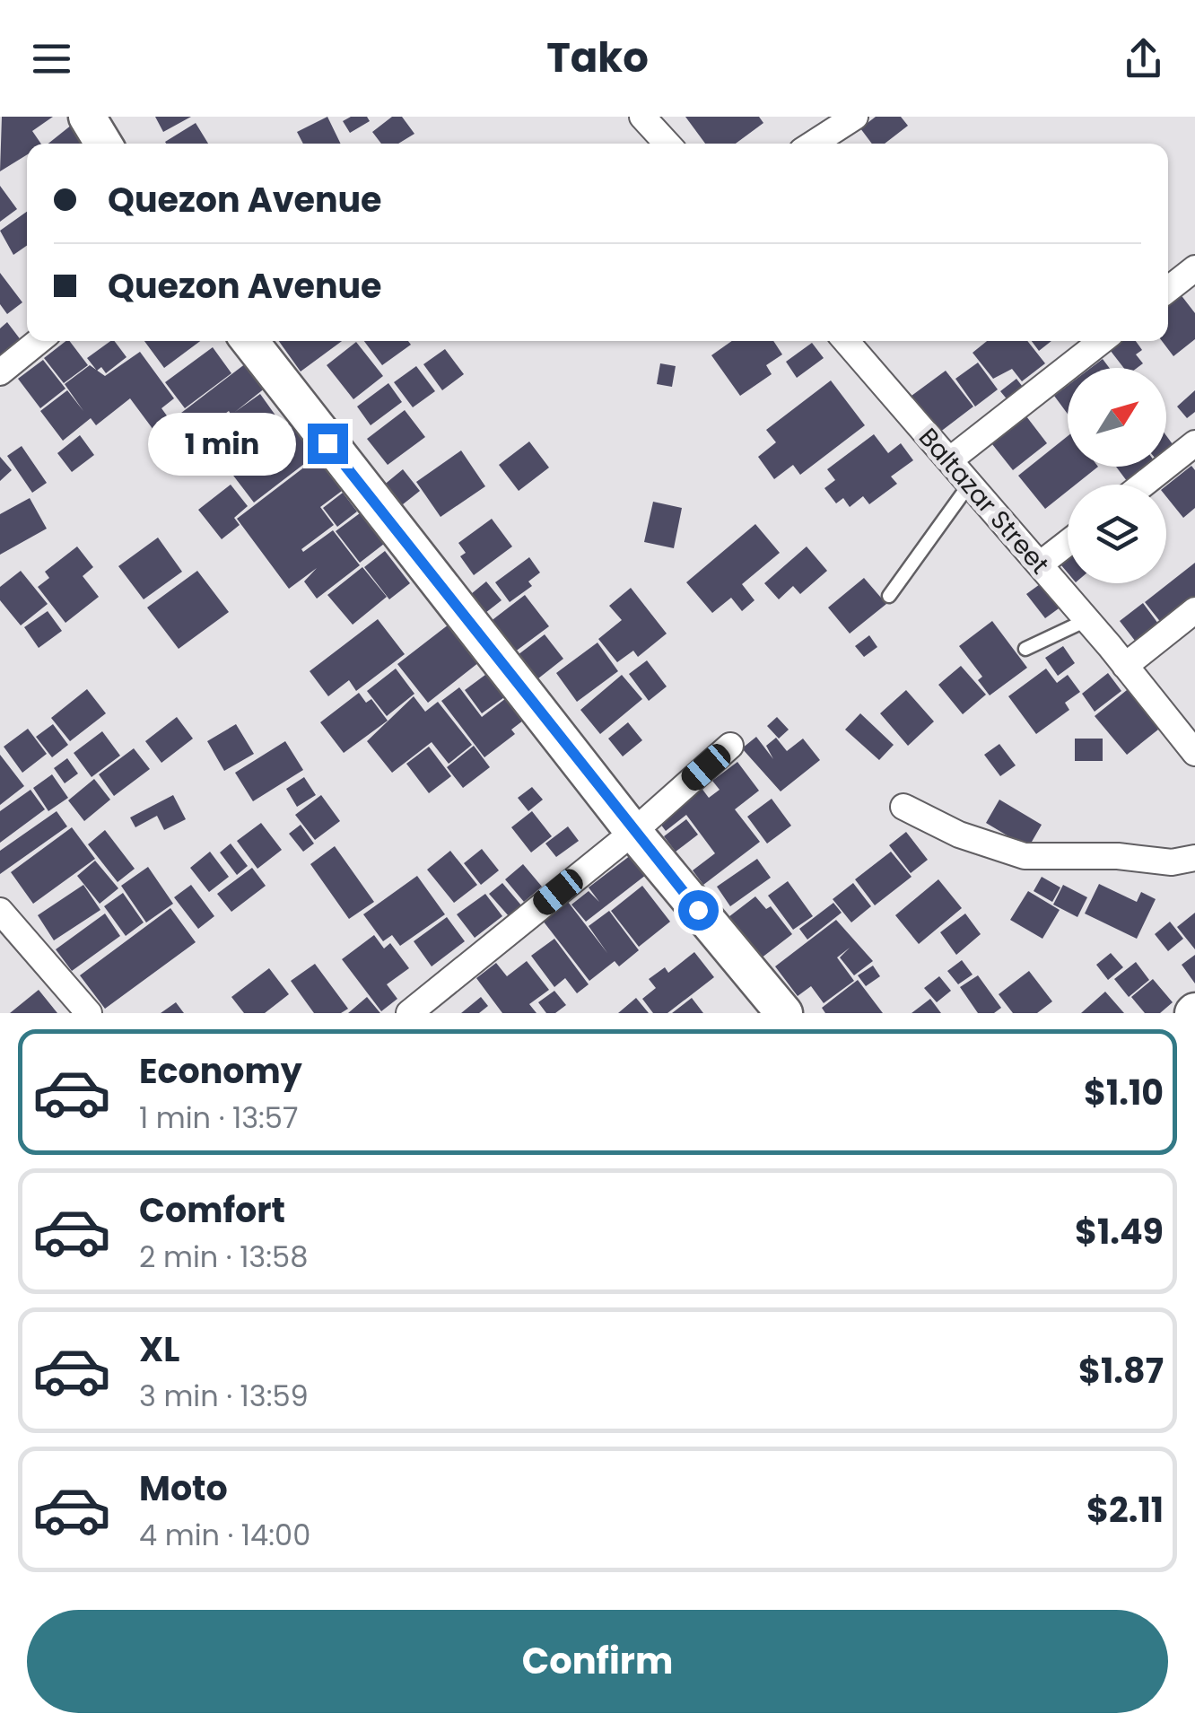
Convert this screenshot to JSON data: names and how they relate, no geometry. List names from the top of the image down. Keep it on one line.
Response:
{"streets":{"street":["Baltazar Street"]},"north":"top right","page":{"header":"Tako","banner":["Quezon Avenue","Quezon Avenue"],"bubble":"1 min","list":[{"name":"Economy","note":"1 min · 13:57","value":"$1.10"},{"name":"Comfort","note":"2 min · 13:58","value":"$1.49"},{"name":"XL","note":"3 min · 13:59","value":"$1.87"},{"name":"Moto","note":"4 min · 14:00","value":"$2.11"}],"buttons":"Confirm"}}
